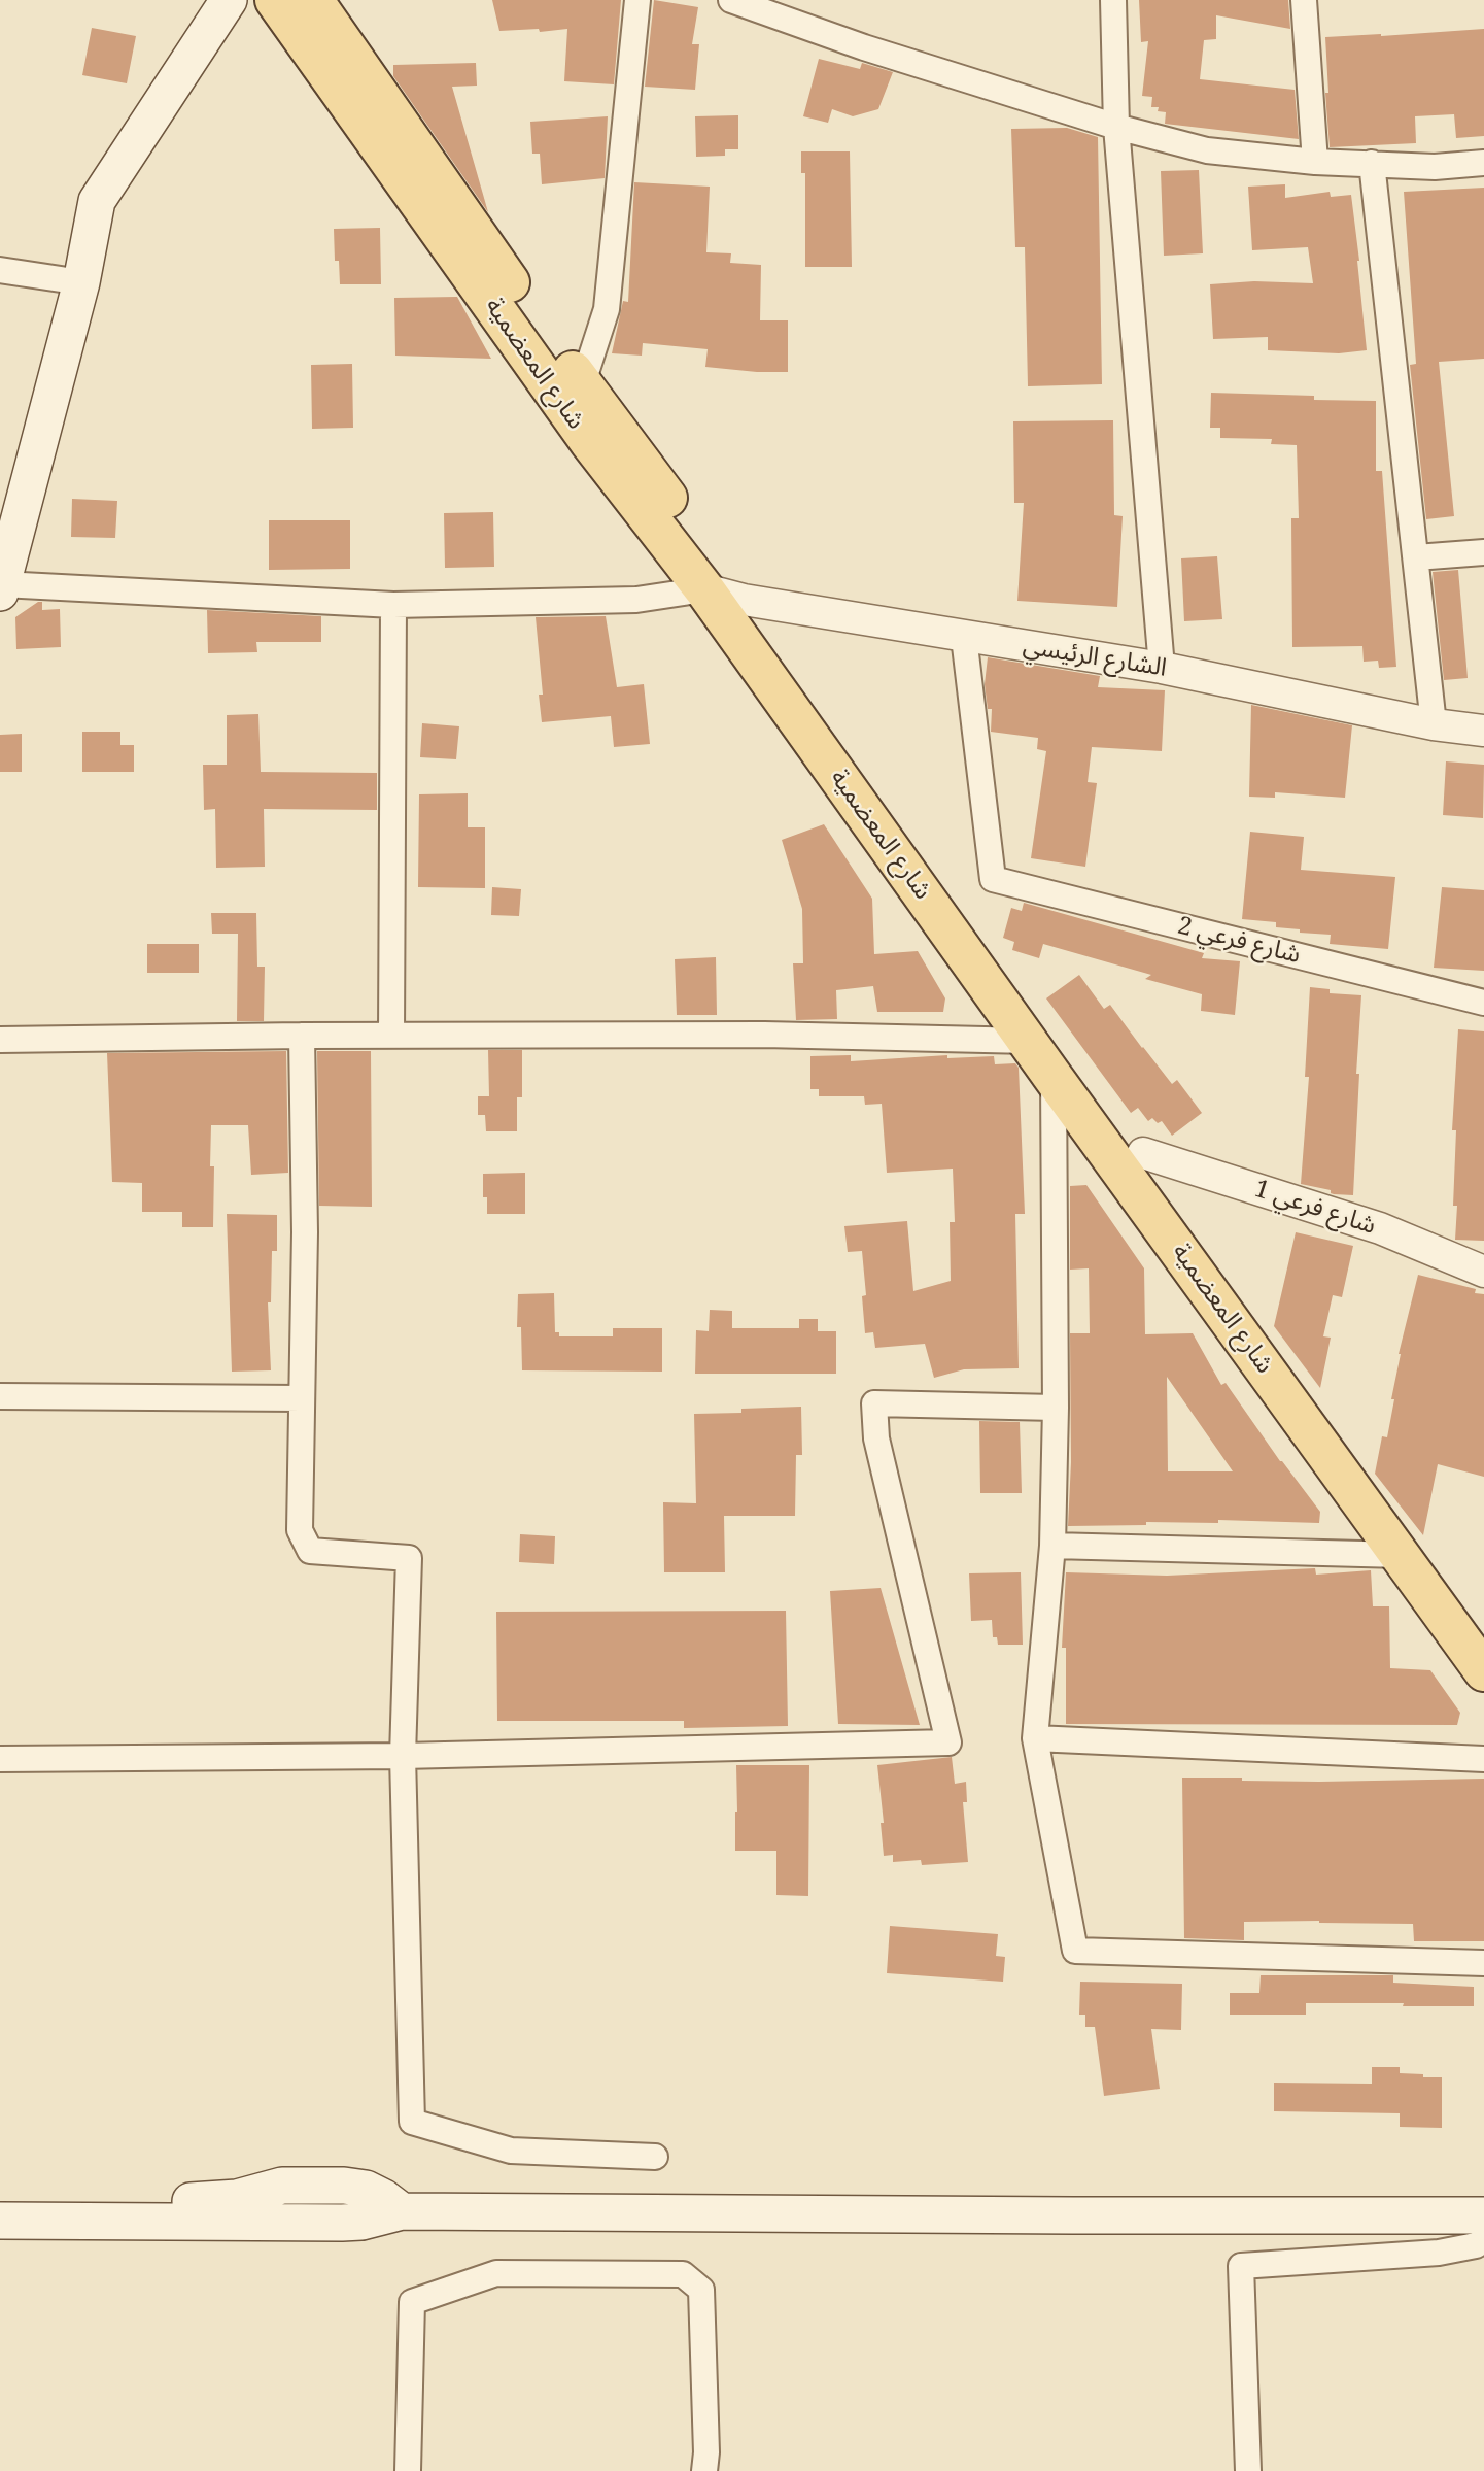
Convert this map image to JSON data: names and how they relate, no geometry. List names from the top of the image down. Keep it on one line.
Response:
{"streets":{"main road":["شارع المعضمية"],"street":["الشارع الرئيسي","شارع فرعي 2","شارع فرعي 1"]},"crossings":[["شارع المعضمية","الشارع الرئيسي"],["شارع المعضمية","شارع فرعي 1"],["الشارع الرئيسي","شارع فرعي 2"]]}
